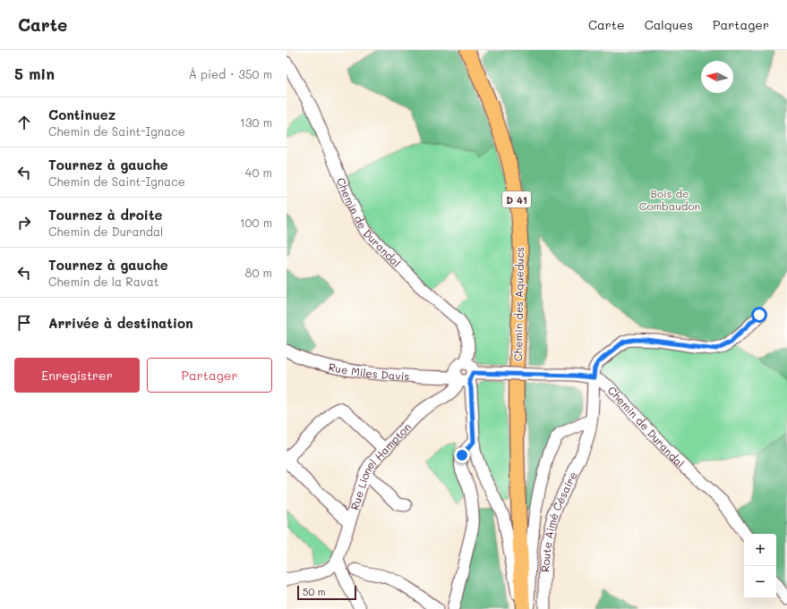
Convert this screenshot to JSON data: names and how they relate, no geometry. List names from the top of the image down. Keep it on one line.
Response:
{"streets":{"main road":["D 41","Chemin des Aqueducs"],"street":["Chemin de Durandal","Rue Miles Davis","Rue Lionel Hampton","Route Aimé Césaire"]},"crossings":[["Chemin de Durandal","Rue Miles Davis"],["Chemin de Durandal","Rue Lionel Hampton"],["Chemin de Durandal","Route Aimé Césaire"],["Rue Miles Davis","Rue Lionel Hampton"]],"parks":["Bois de Combaudon"],"scale_bar":"50 m","north":"left","page":{"header":"Carte","nav":["Carte","Calques","Partager"],"heading":["5 min","À pied · 350 m"],"list":[["Continuez","Chemin de Saint-Ignace","130 m"],["Tournez à gauche","Chemin de Saint-Ignace","40 m"],["Tournez à droite","Chemin de Durandal","100 m"],["Tournez à gauche","Chemin de la Ravat","80 m"],"Arrivée à destination"],"buttons":["Enregistrer","Partager"],"map_buttons":["+","−"],"scale":"50 m"}}
